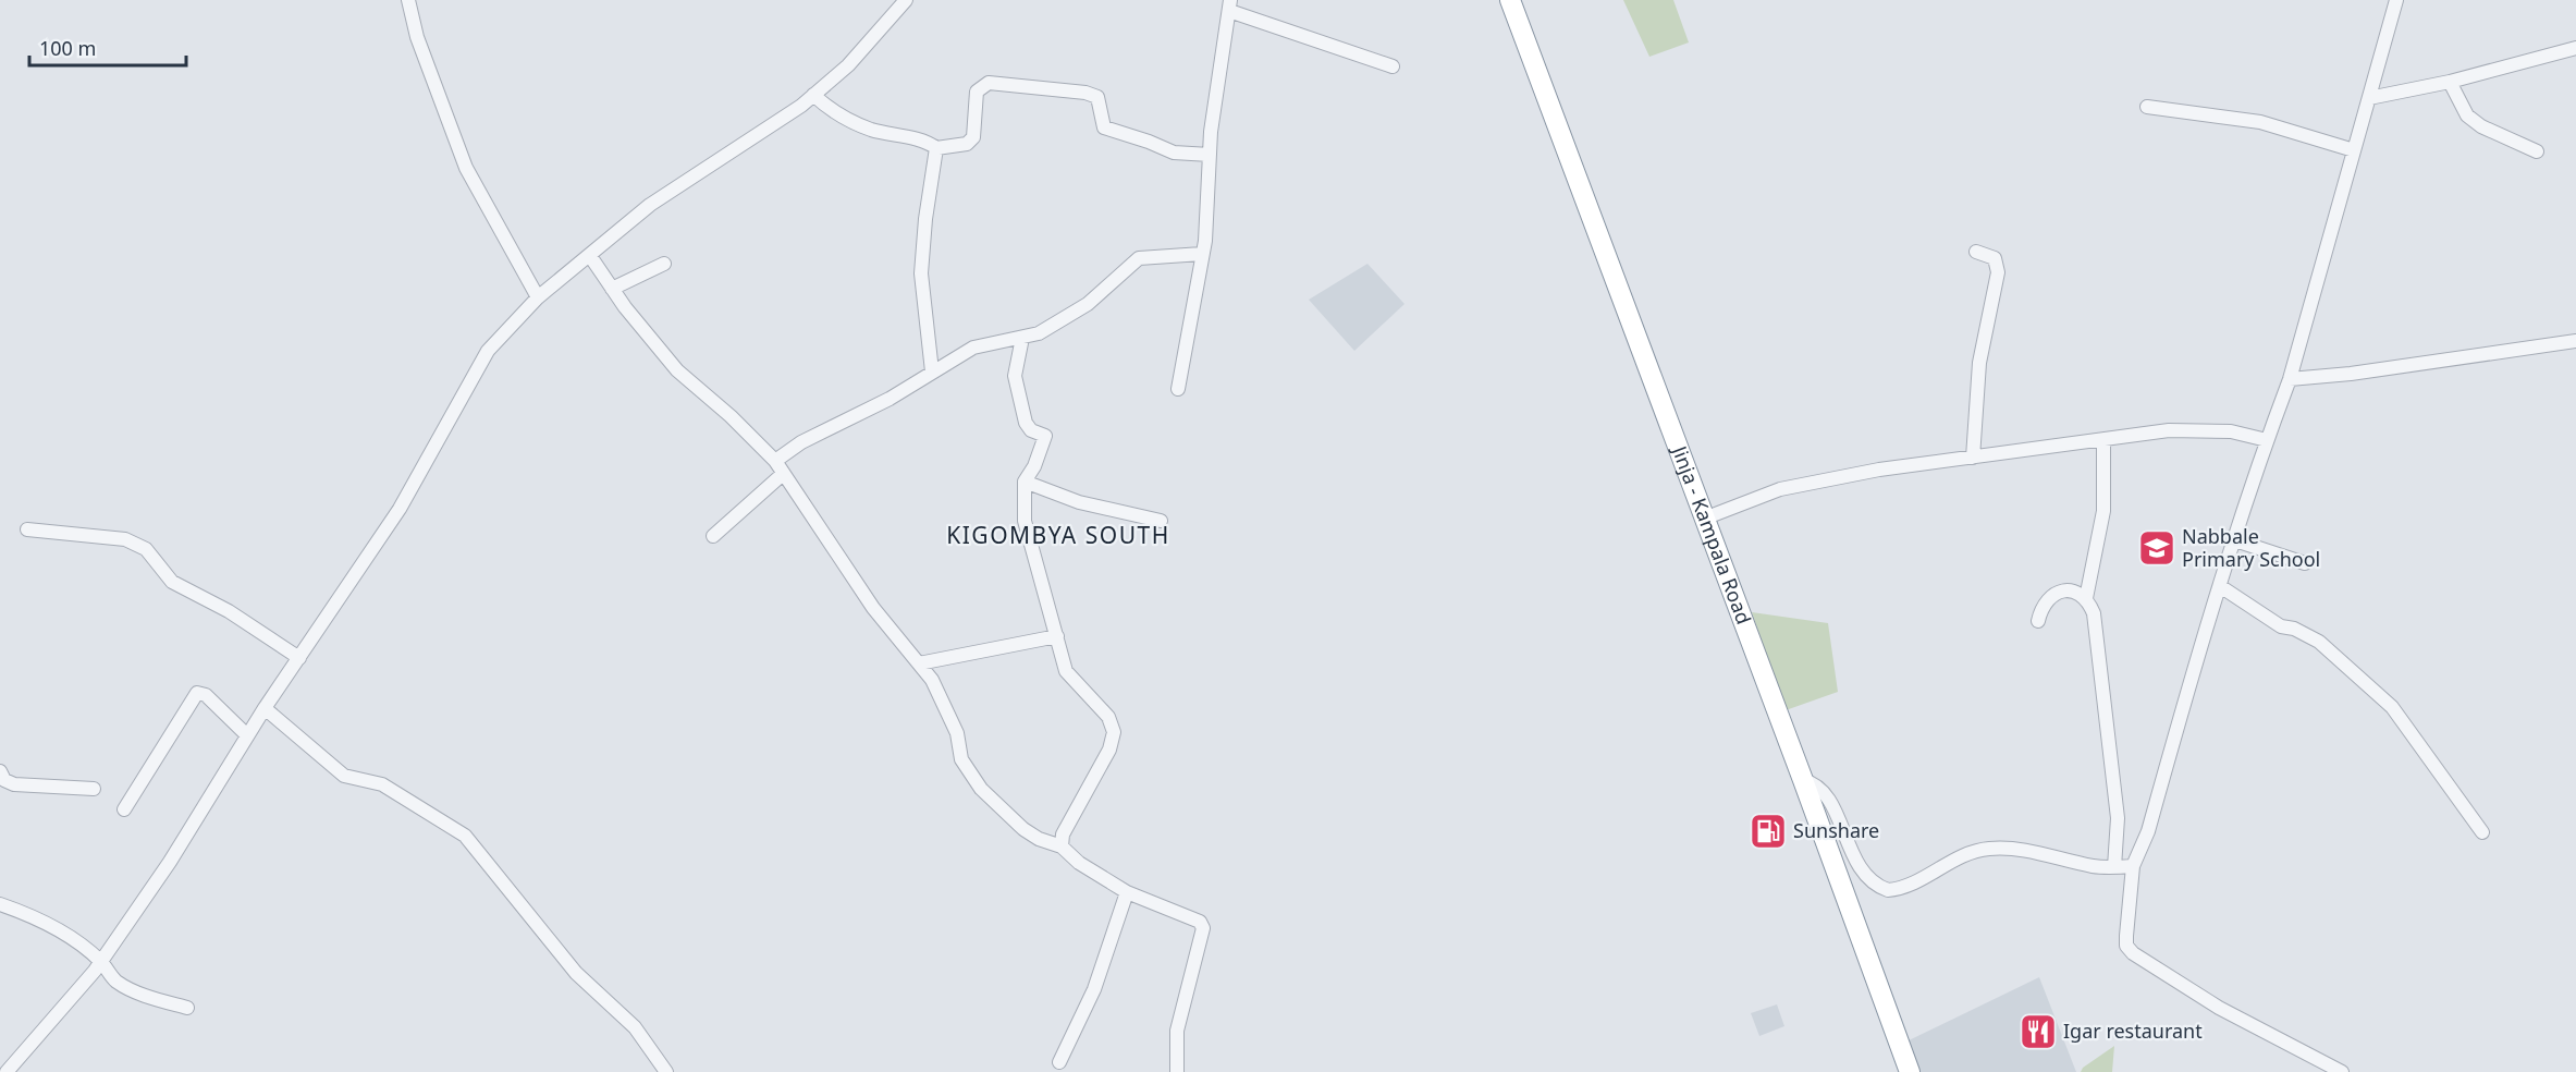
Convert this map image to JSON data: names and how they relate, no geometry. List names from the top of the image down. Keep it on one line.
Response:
{"streets":{"highway":["Jinja - Kampala Road"]},"districts":["KIGOMBYA SOUTH"],"places":{"school or university":["Nabbale Primary School"],"fuel station":["Sunshare"],"restaurant":["Igar restaurant"]},"scale_bar":"100 m"}
